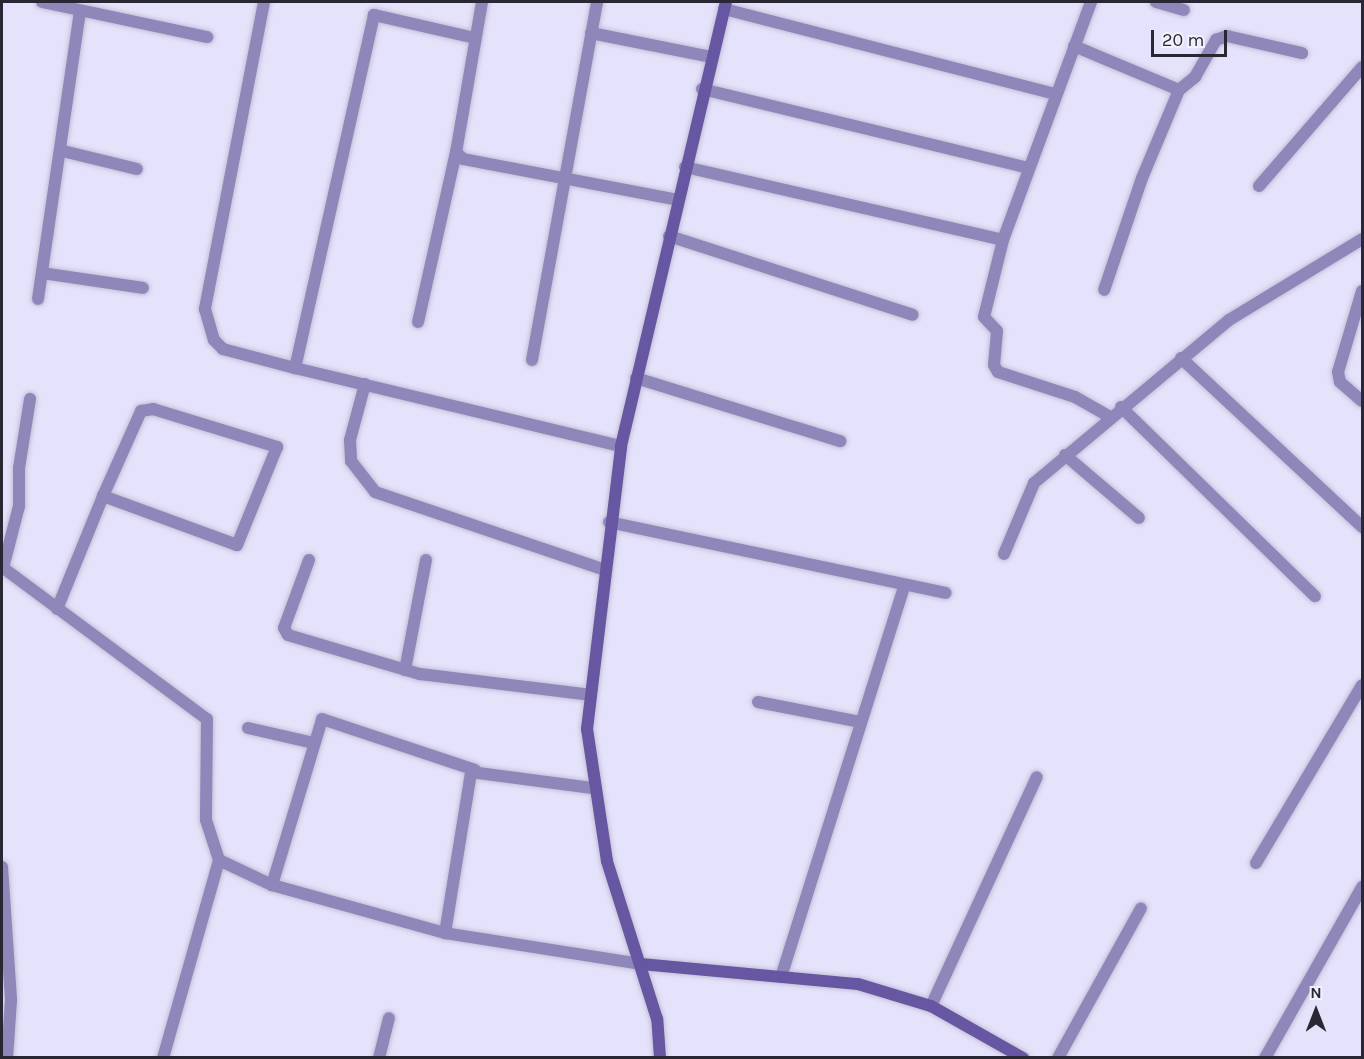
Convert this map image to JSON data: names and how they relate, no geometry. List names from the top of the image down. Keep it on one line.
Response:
{"scale_bar":"20 m","north":"top"}
